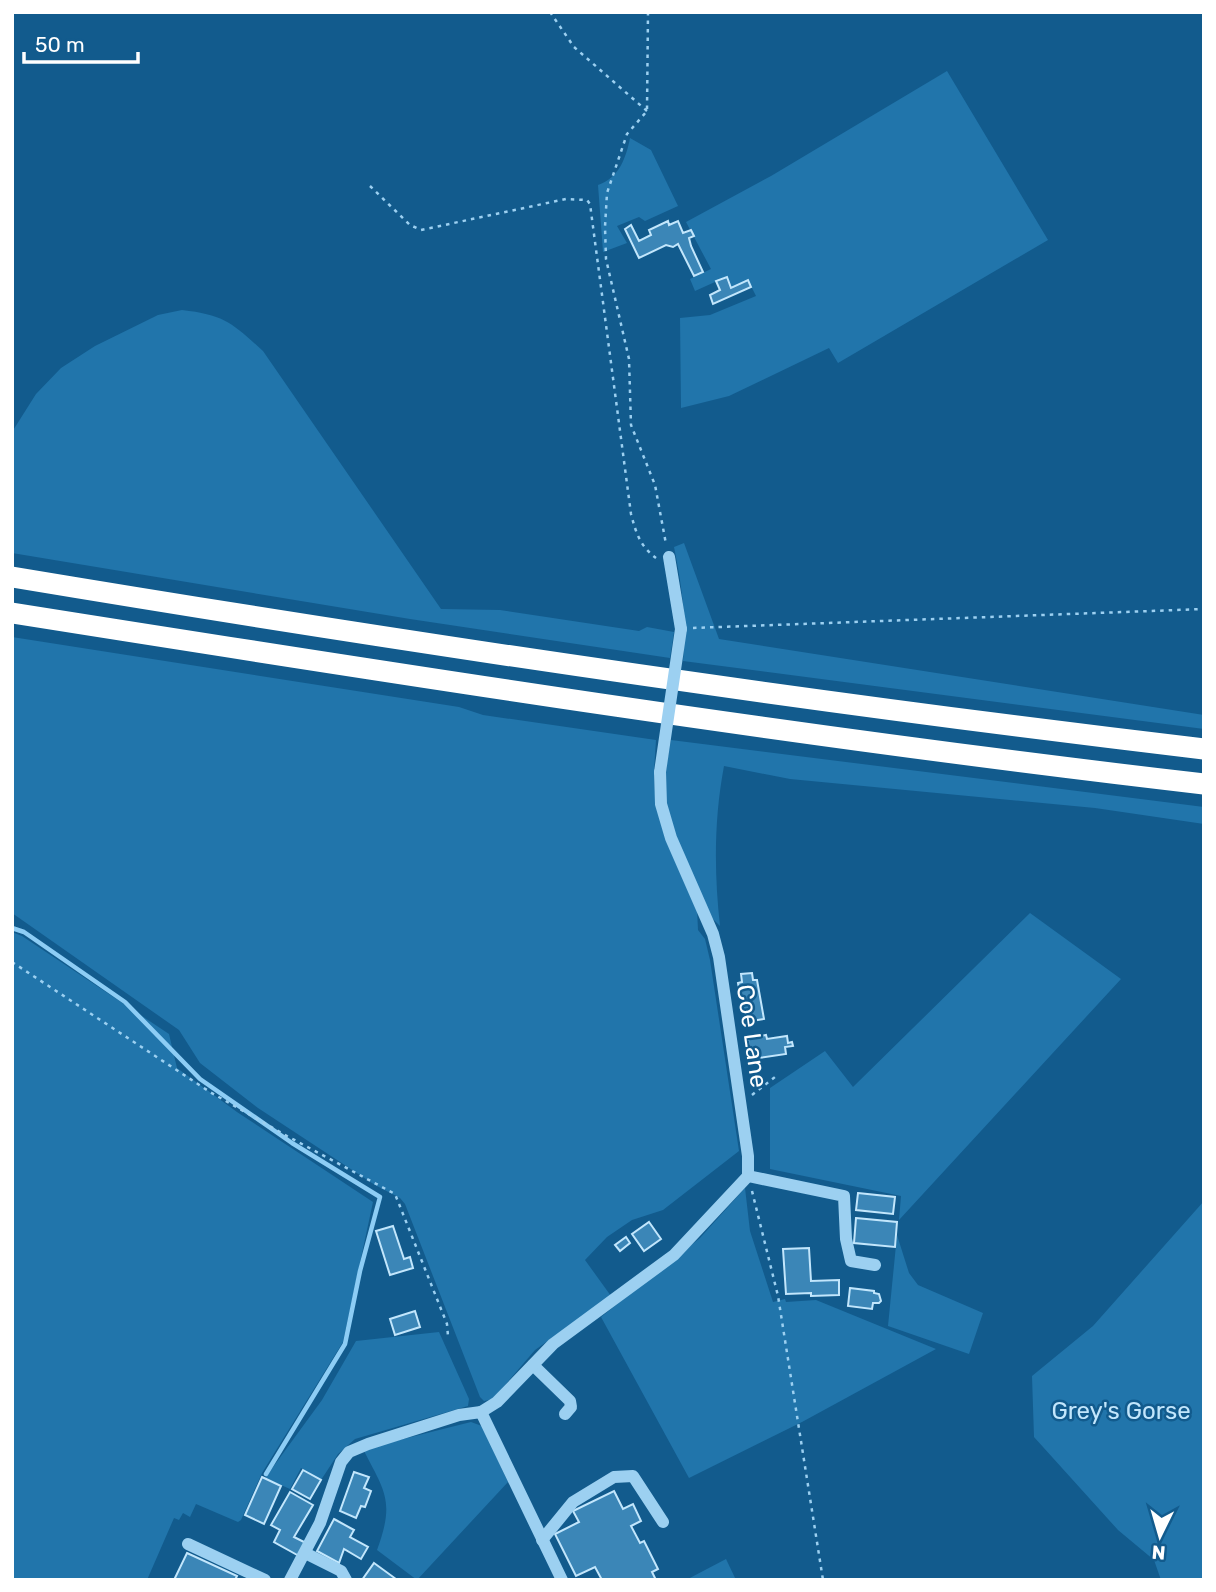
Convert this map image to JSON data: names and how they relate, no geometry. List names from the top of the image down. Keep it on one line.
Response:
{"streets":{"street":["Coe Lane"]},"parks":["Grey's Gorse"],"scale_bar":"50 m","north":"bottom"}
